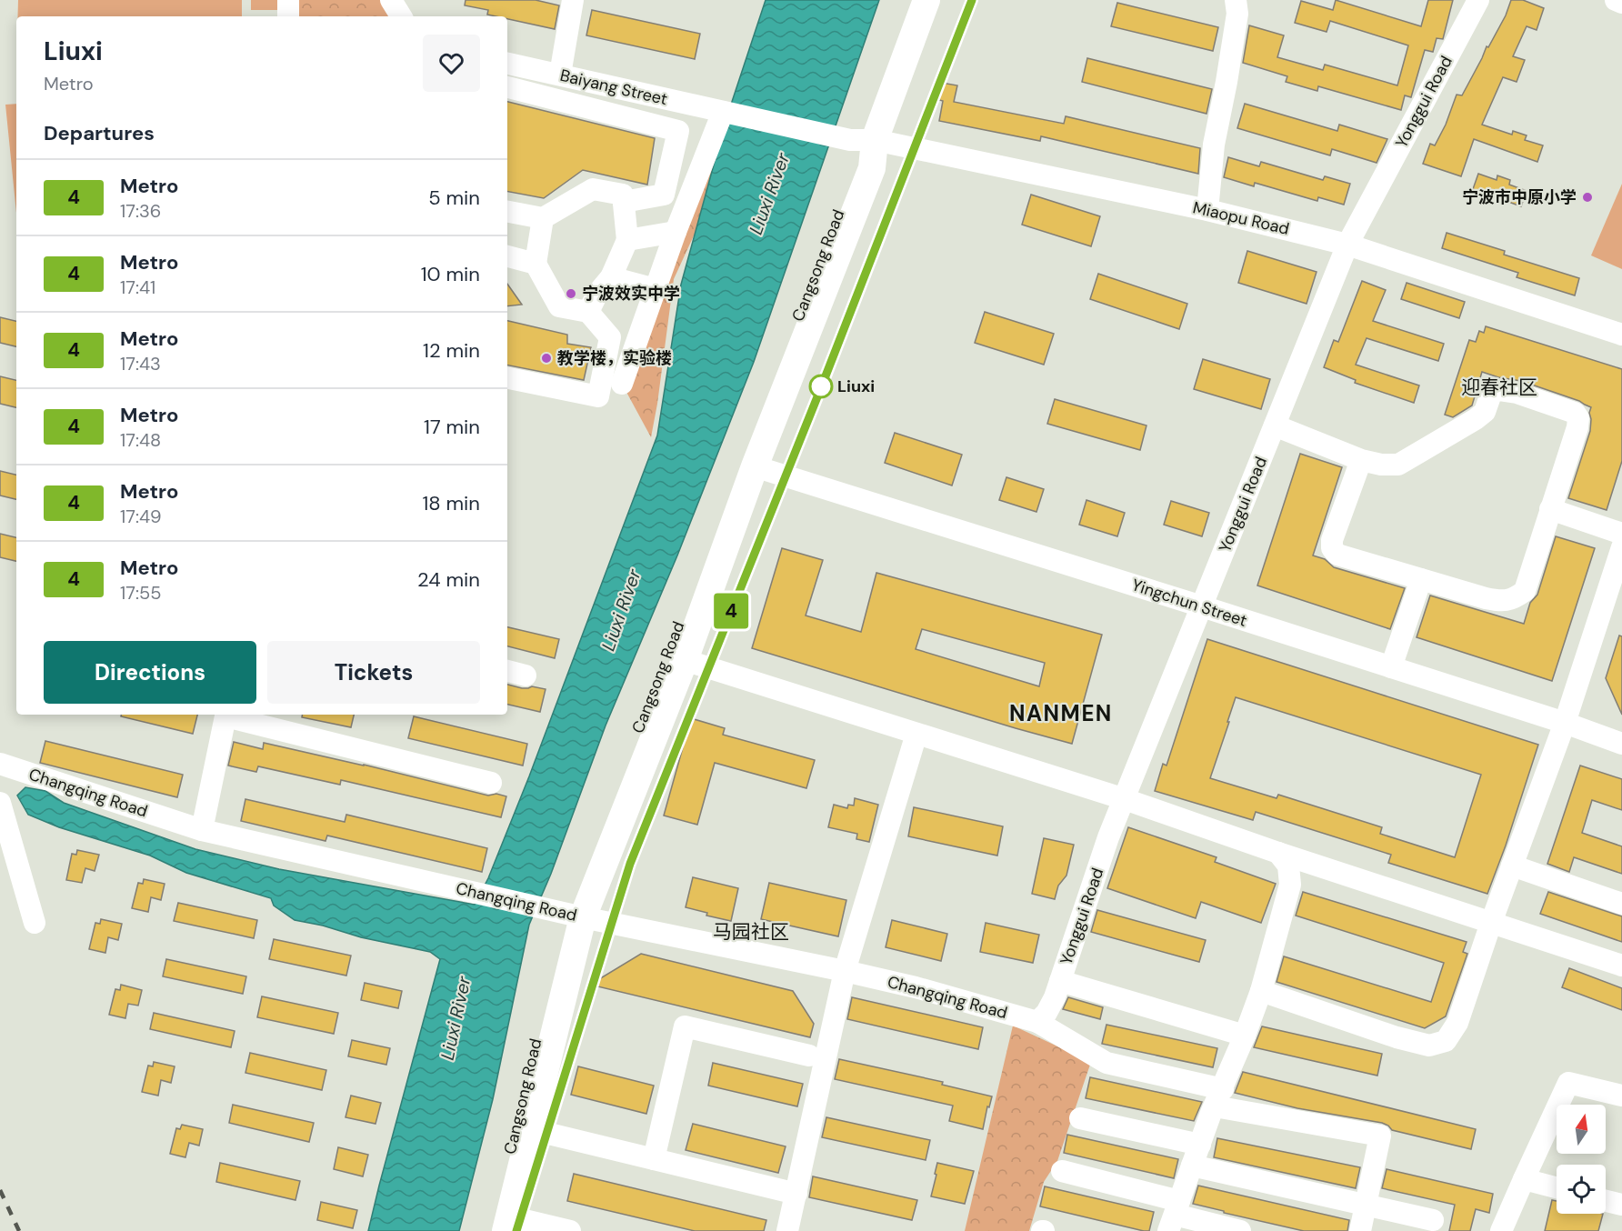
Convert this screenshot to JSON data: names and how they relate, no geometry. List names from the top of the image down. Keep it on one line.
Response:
{"streets":{"main road":["Cangsong Road"],"street":["Baiyang Street","Yonggui Road","Miaopu Road","Yingchun Street","Changqing Road"]},"crossings":[["Baiyang Street","Miaopu Road"],["Baiyang Street","Cangsong Road"],["Yonggui Road","Miaopu Road"],["Yonggui Road","Yingchun Street"],["Yonggui Road","Changqing Road"],["Miaopu Road","Cangsong Road"],["Cangsong Road","Yingchun Street"],["Cangsong Road","Changqing Road"]],"districts":["迎春社区","NANMEN","马园社区"],"water":["Liuxi River"],"places":["宁波市中原小学","宁波效实中学","教学楼，实验楼","Liuxi"],"lines":["metro line 4"],"north":"top","page":{"on_map":"4","heading":[["Liuxi","Metro"],"Departures"],"list":[{"mark":"4","name":"Metro","note":"17:36","value":"5 min"},{"mark":"4","name":"Metro","note":"17:41","value":"10 min"},{"mark":"4","name":"Metro","note":"17:43","value":"12 min"},{"mark":"4","name":"Metro","note":"17:48","value":"17 min"},{"mark":"4","name":"Metro","note":"17:49","value":"18 min"},{"mark":"4","name":"Metro","note":"17:55","value":"24 min"}],"buttons":["Directions","Tickets"]}}
